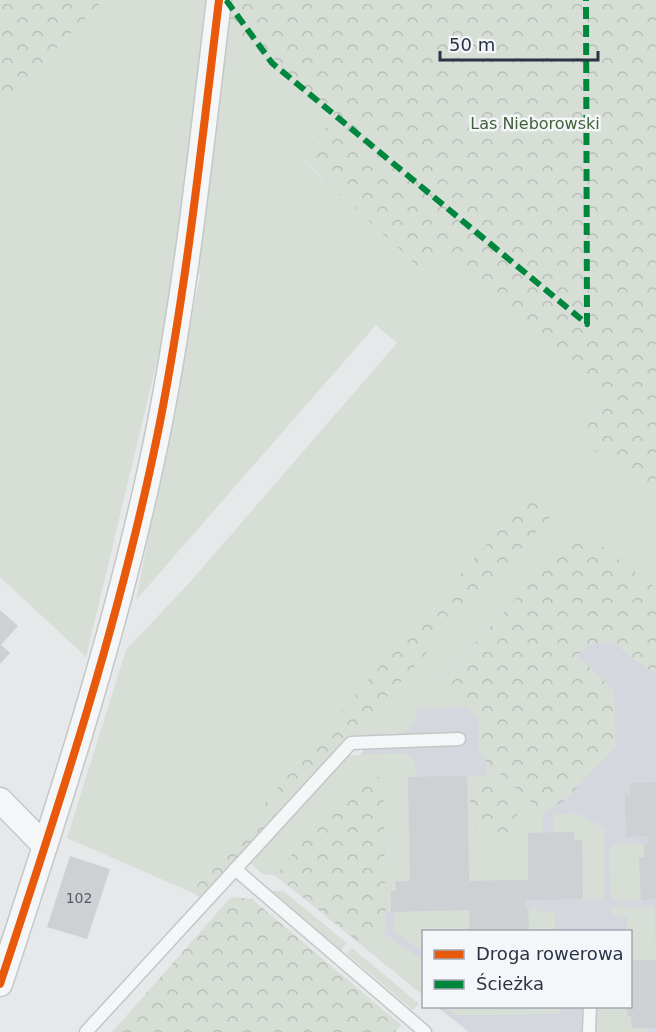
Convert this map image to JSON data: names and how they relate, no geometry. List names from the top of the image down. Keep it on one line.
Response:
{"parks":["Las Nieborowski"],"house_numbers":["102"],"legend":["Droga rowerowa","Ścieżka"],"scale_bar":"50 m"}
